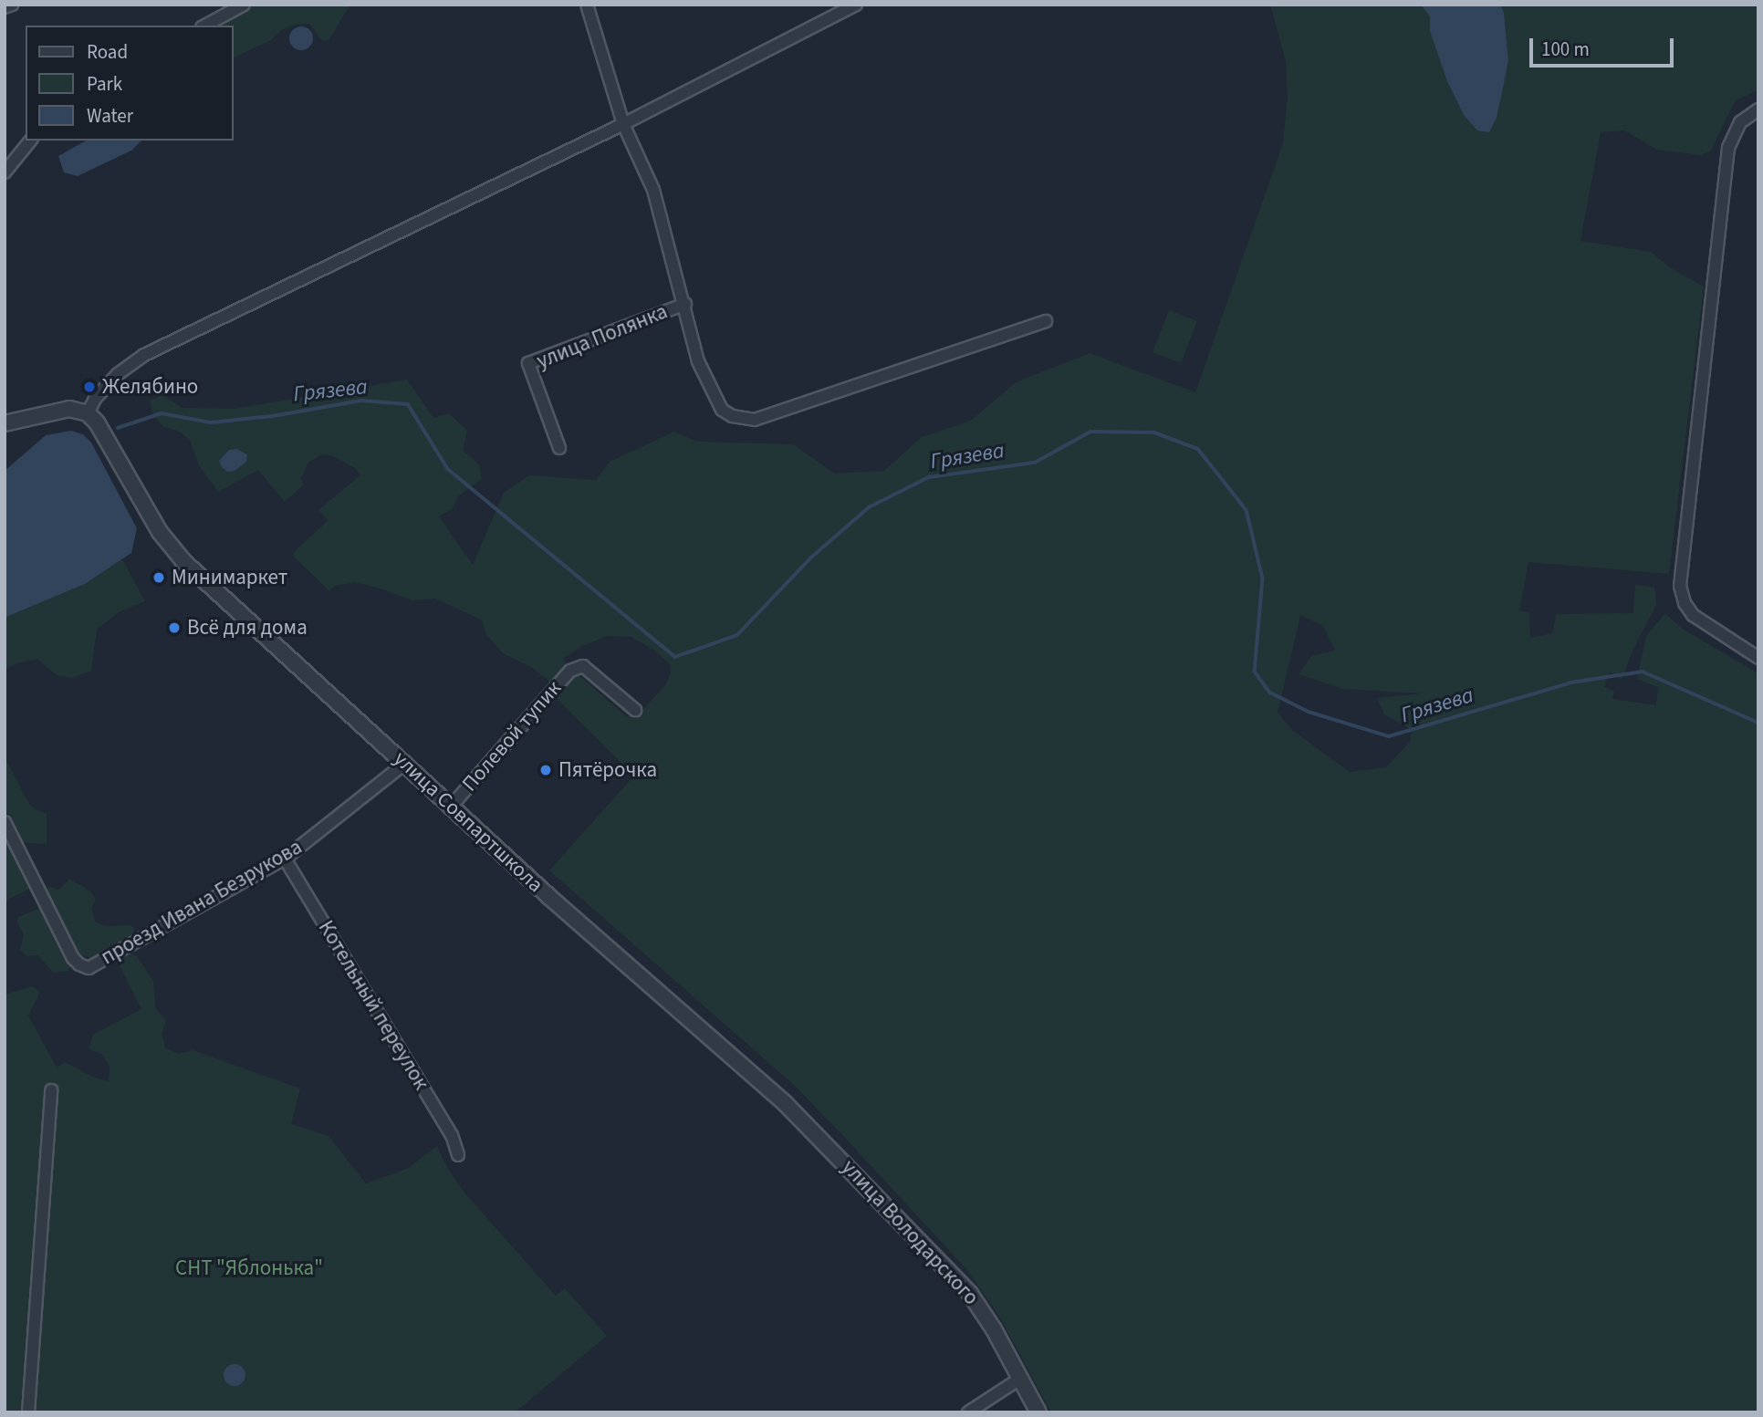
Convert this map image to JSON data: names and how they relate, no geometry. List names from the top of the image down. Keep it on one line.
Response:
{"streets":{"street":["улица Полянка","Полевой тупик","улица Совпартшкола","проезд Ивана Безрукова","Котельный переулок","улица Володарского"]},"crossings":[["Полевой тупик","улица Совпартшкола"],["улица Совпартшкола","проезд Ивана Безрукова"],["улица Совпартшкола","улица Володарского"],["проезд Ивана Безрукова","Котельный переулок"]],"water":["Грязева"],"parks":["СНТ \"Яблонька\""],"places":["Желябино","Минимаркет","Всё для дома","Пятёрочка"],"legend":["Road","Park","Water"],"scale_bar":"100 m"}
